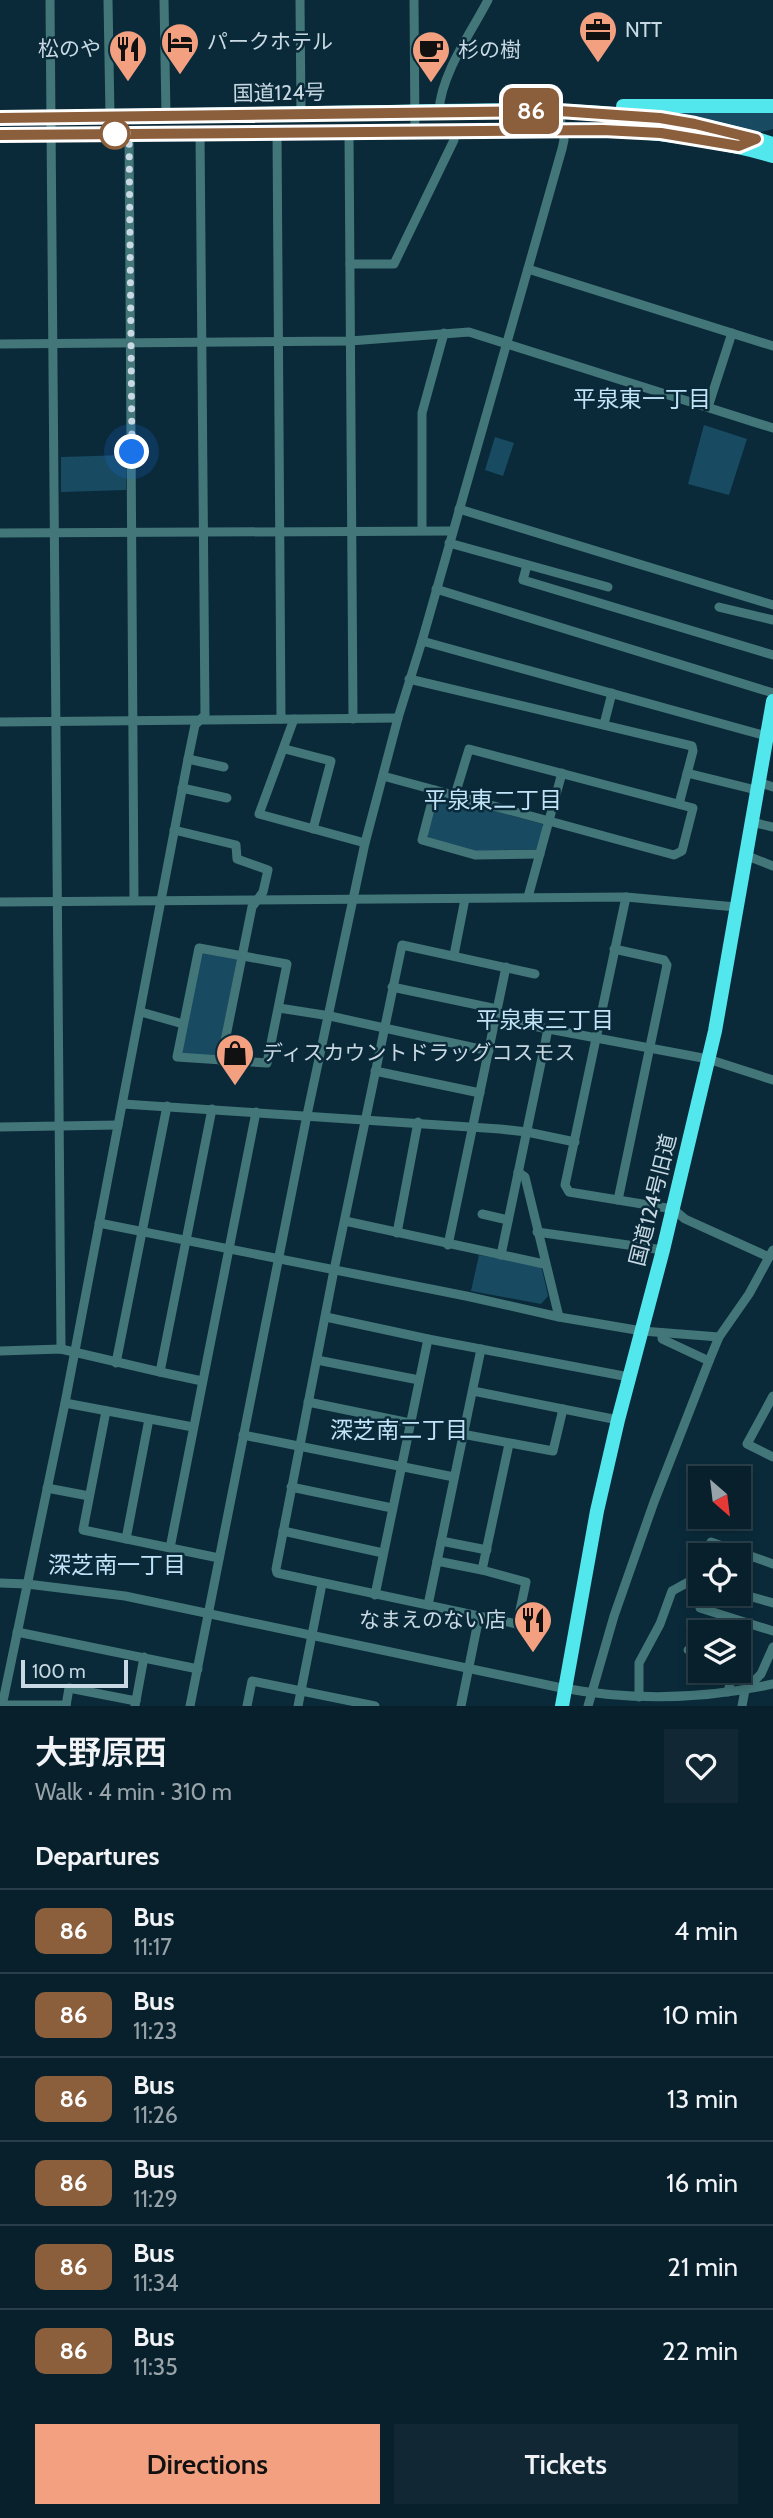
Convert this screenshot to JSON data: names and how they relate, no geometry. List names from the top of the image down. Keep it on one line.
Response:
{"streets":{"highway":["国道124号","国道124号旧道"]},"districts":["平泉東一丁目","平泉東二丁目","平泉東三丁目","深芝南二丁目","深芝南一丁目"],"places":{"office":["NTT"],"hotel":["パークホテル"],"restaurant":["松のや","なまえのない店"],"cafe":["杉の樹"],"shop":["ディスカウントドラッグコスモス"]},"lines":["bus line 86"],"scale_bar":"100 m","north":"bottom right","page":{"on_map":"86","scale":"100 m","heading":[["大野原西","Walk · 4 min · 310 m"],"Departures"],"list":[{"mark":"86","name":"Bus","note":"11:17","value":"4 min"},{"mark":"86","name":"Bus","note":"11:23","value":"10 min"},{"mark":"86","name":"Bus","note":"11:26","value":"13 min"},{"mark":"86","name":"Bus","note":"11:29","value":"16 min"},{"mark":"86","name":"Bus","note":"11:34","value":"21 min"},{"mark":"86","name":"Bus","note":"11:35","value":"22 min"}],"buttons":["Directions","Tickets"]}}
